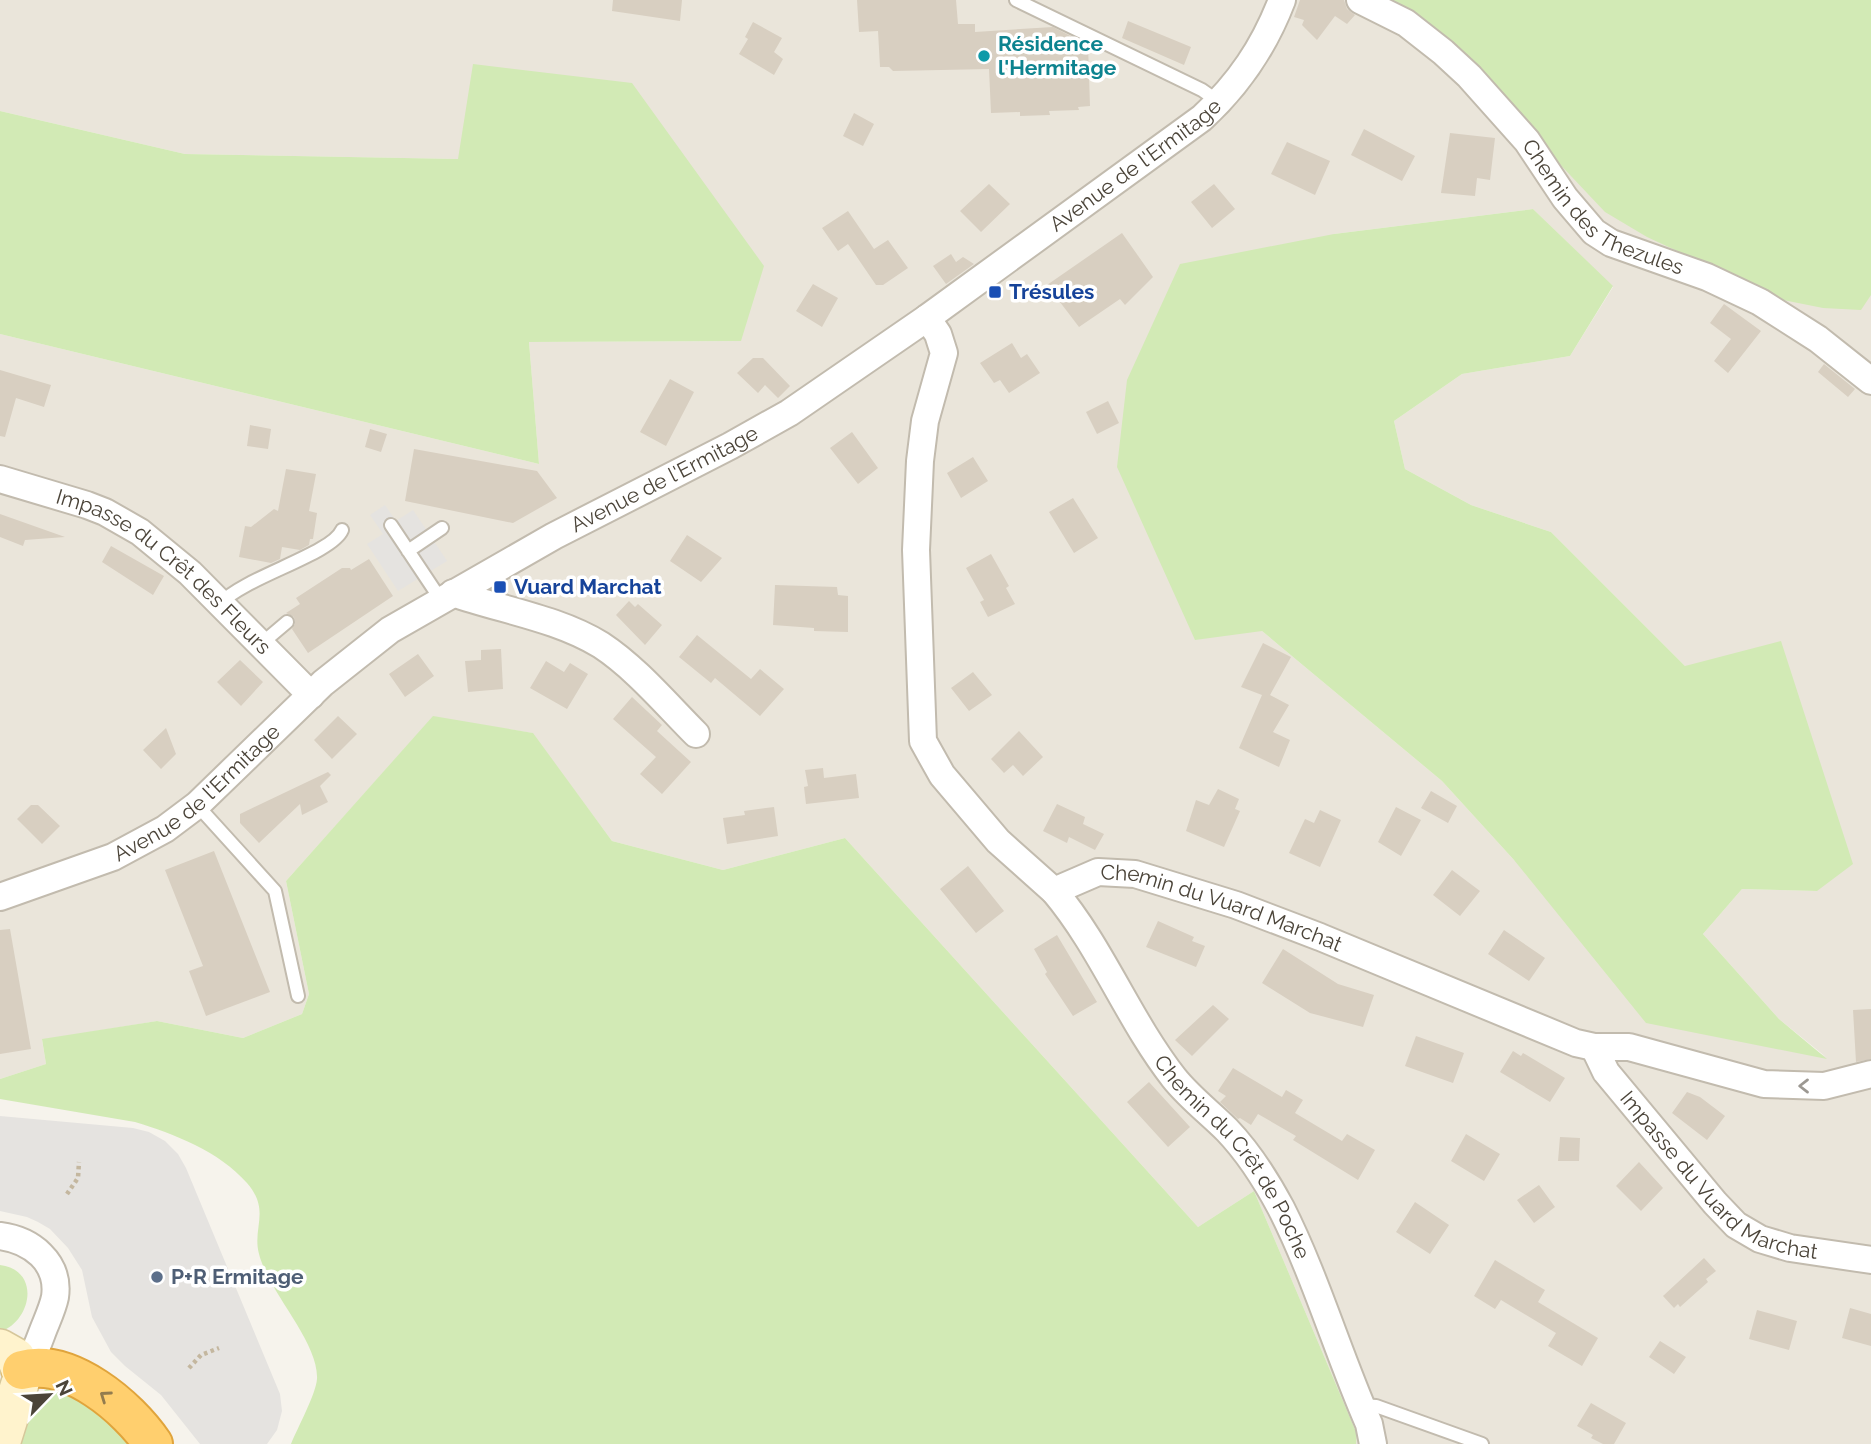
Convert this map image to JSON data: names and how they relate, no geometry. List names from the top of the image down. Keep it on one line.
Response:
{"streets":{"street":["Avenue de l'Ermitage","Chemin des Thezules","Impasse du Crêt des Fleurs","Chemin du Vuard Marchat","Chemin du Crêt de Poche","Impasse du Vuard Marchat"]},"crossings":[["Avenue de l'Ermitage","Impasse du Crêt des Fleurs"],["Chemin du Vuard Marchat","Chemin du Crêt de Poche"],["Chemin du Vuard Marchat","Impasse du Vuard Marchat"]],"places":{"other":["Résidence l'Hermitage","P+R Ermitage"],"transit":["Trésules","Vuard Marchat"]},"north":"top right"}
